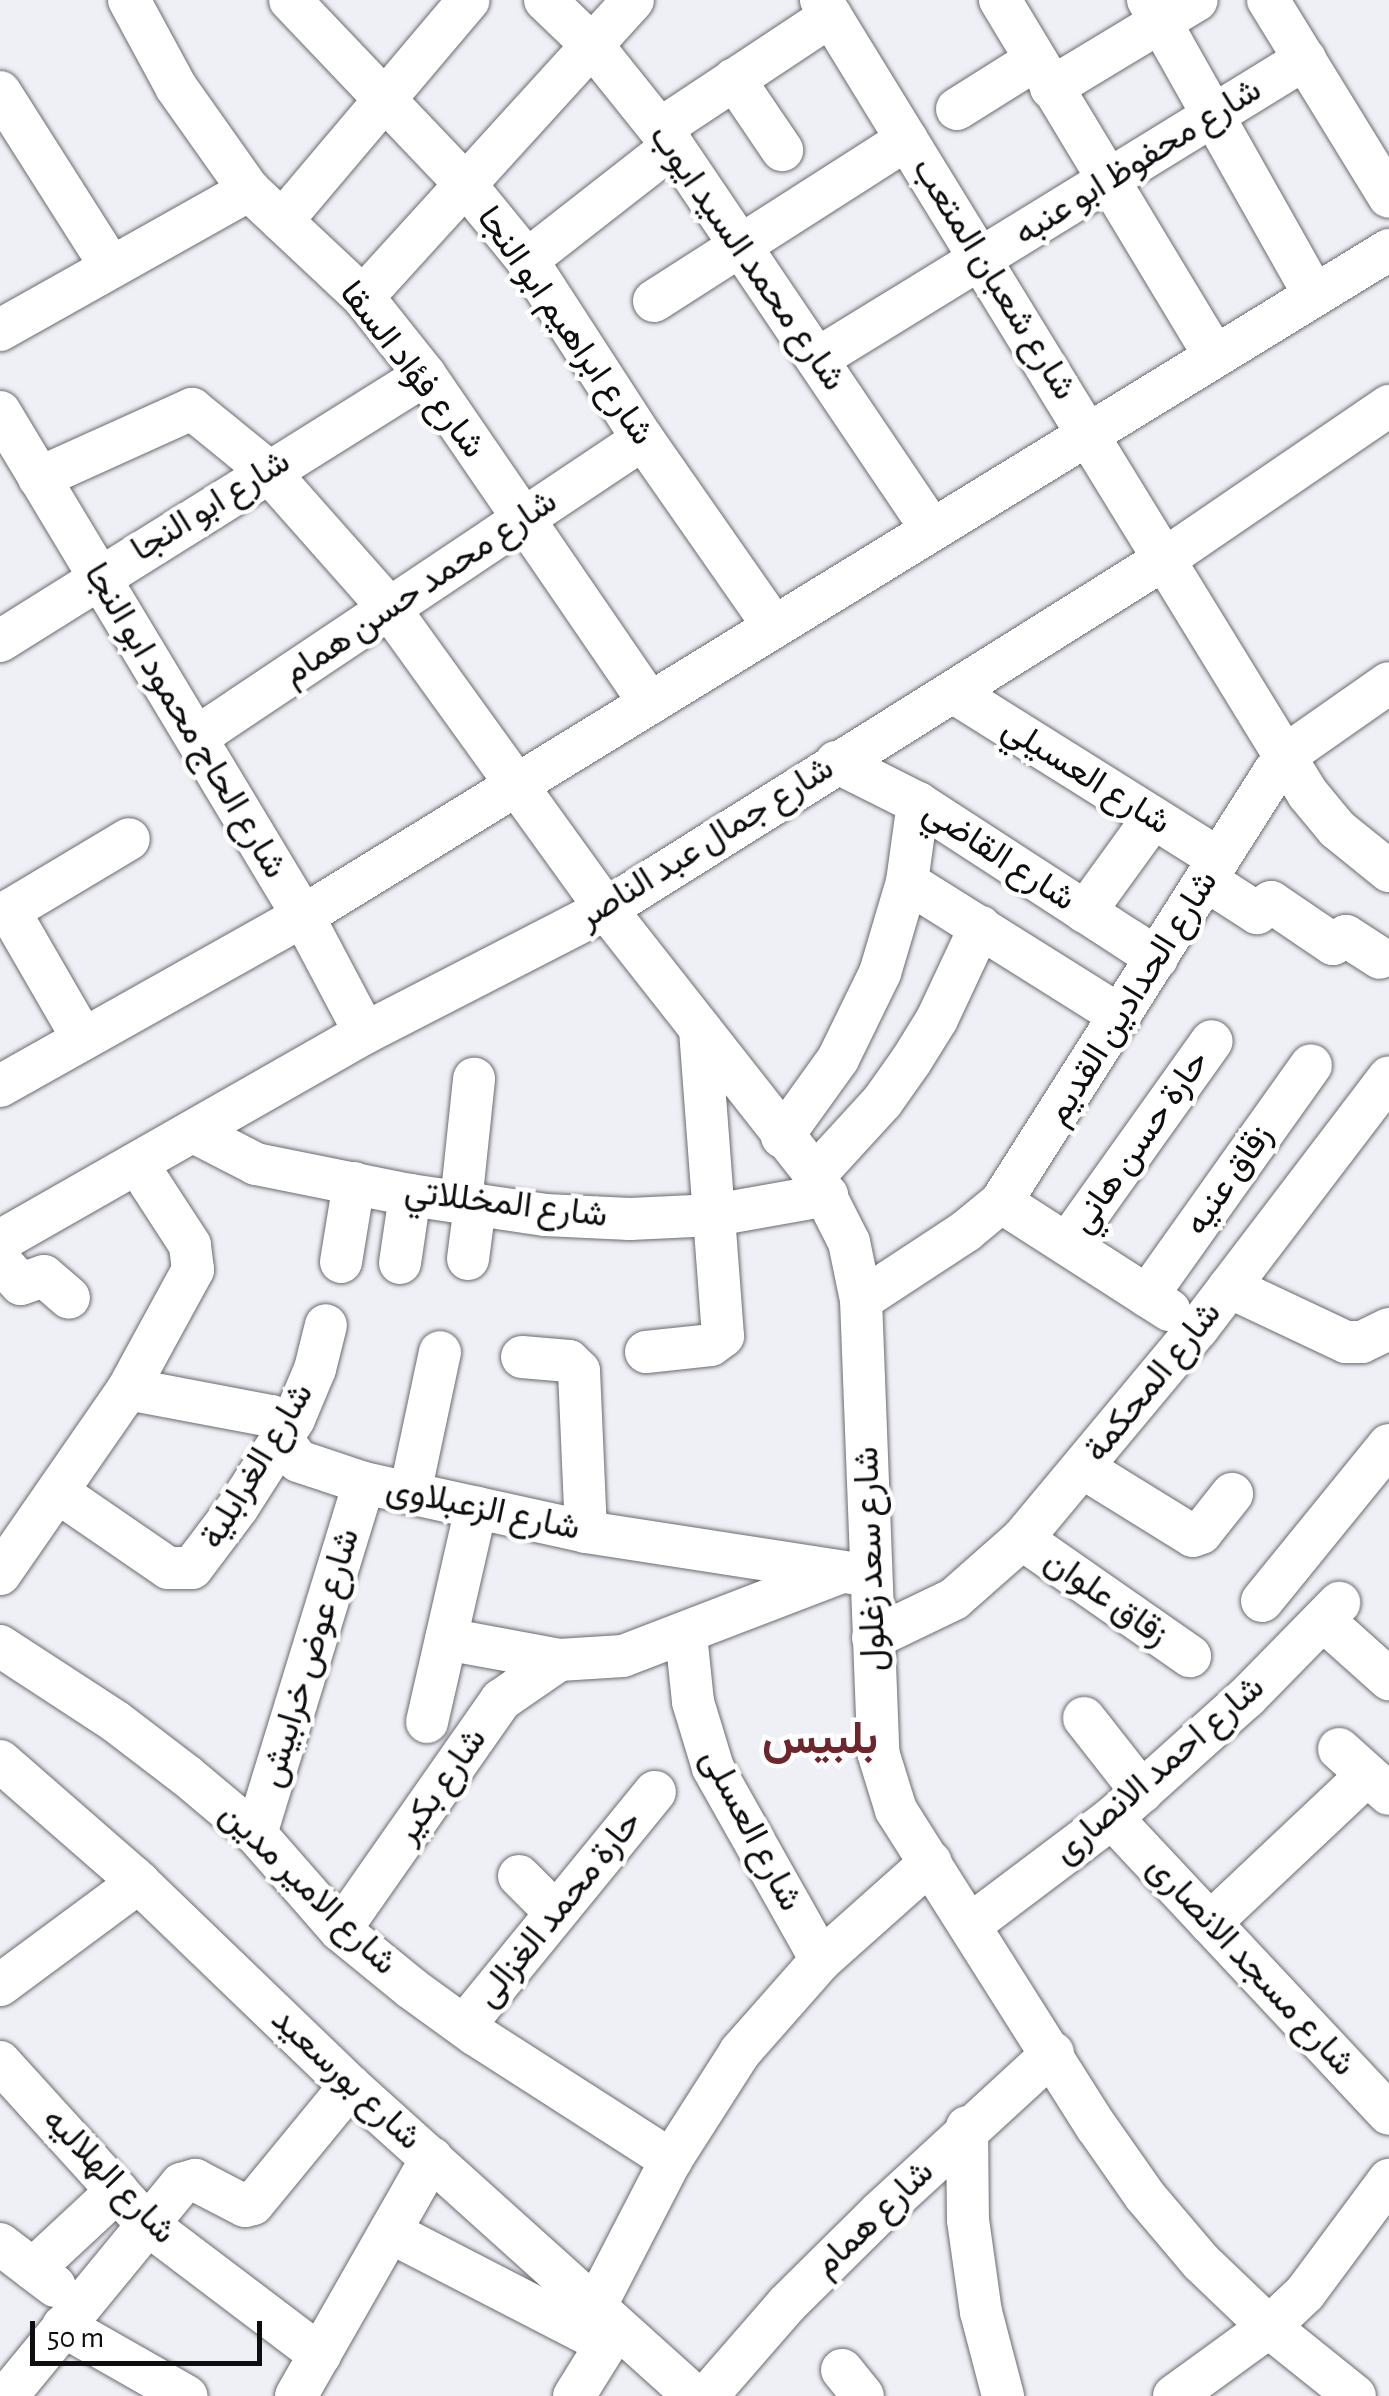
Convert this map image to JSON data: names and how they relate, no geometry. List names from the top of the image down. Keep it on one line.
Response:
{"streets":{"street":["شارع محفوظ ابو عنبه","شارع محمد السيد ايوب","شارع شعبان المتعب","شارع ابراهيم ابو النجا","شارع فؤاد السقا","شارع ابو النجا","شارع محمد حسن همام","شارع الحاج محمود ابو النجا","شارع العسيلي","شارع جمال عبد الناصر","شارع القاضي","شارع الحدادين القديم","حارة حسن هاني","زقاق عنيه","شارع المخللاتي","شارع المحكمة","شارع الغرابلية","شارع الزعبلاوى","شارع سعد زغلول","زقاق علوان","شارع عوض خرابيش","شارع احمد الانصارى","شارع بكير","شارع العسلى","شارع الامير مدين","حارة محمد الغزالى","شارع مسجد الانصارى","شارع بورسعيد","شارع الهلاليه","شارع همام"]},"crossings":[["شارع محفوظ ابو عنبه","شارع محمد السيد ايوب"],["شارع محفوظ ابو عنبه","شارع شعبان المتعب"],["شارع شعبان المتعب","شارع جمال عبد الناصر"],["شارع شعبان المتعب","شارع الحدادين القديم"],["شارع ابراهيم ابو النجا","شارع محمد حسن همام"],["شارع فؤاد السقا","شارع ابو النجا"],["شارع فؤاد السقا","شارع محمد حسن همام"],["شارع ابو النجا","شارع الحاج محمود ابو النجا"],["شارع ابو النجا","شارع سعد زغلول"],["شارع محمد حسن همام","شارع الحاج محمود ابو النجا"],["شارع محمد حسن همام","شارع سعد زغلول"],["شارع الحاج محمود ابو النجا","شارع جمال عبد الناصر"],["شارع الحاج محمود ابو النجا","شارع سعد زغلول"],["شارع العسيلي","شارع جمال عبد الناصر"],["شارع العسيلي","شارع الحدادين القديم"],["شارع جمال عبد الناصر","شارع القاضي"],["شارع جمال عبد الناصر","شارع المخللاتي"],["شارع جمال عبد الناصر","شارع سعد زغلول"],["شارع القاضي","شارع الحدادين القديم"],["شارع الحدادين القديم","شارع سعد زغلول"],["شارع المخللاتي","شارع سعد زغلول"],["شارع المحكمة","شارع سعد زغلول"],["شارع المحكمة","زقاق علوان"],["شارع الغرابلية","شارع الزعبلاوى"],["شارع الزعبلاوى","شارع سعد زغلول"],["شارع الزعبلاوى","شارع عوض خرابيش"],["شارع سعد زغلول","شارع احمد الانصارى"],["شارع سعد زغلول","شارع همام"],["شارع عوض خرابيش","شارع الامير مدين"],["شارع احمد الانصارى","شارع مسجد الانصارى"],["شارع بكير","شارع الامير مدين"],["شارع الامير مدين","حارة محمد الغزالى"],["شارع بورسعيد","شارع همام"]],"districts":["بلبيس"],"scale_bar":"50 m"}
